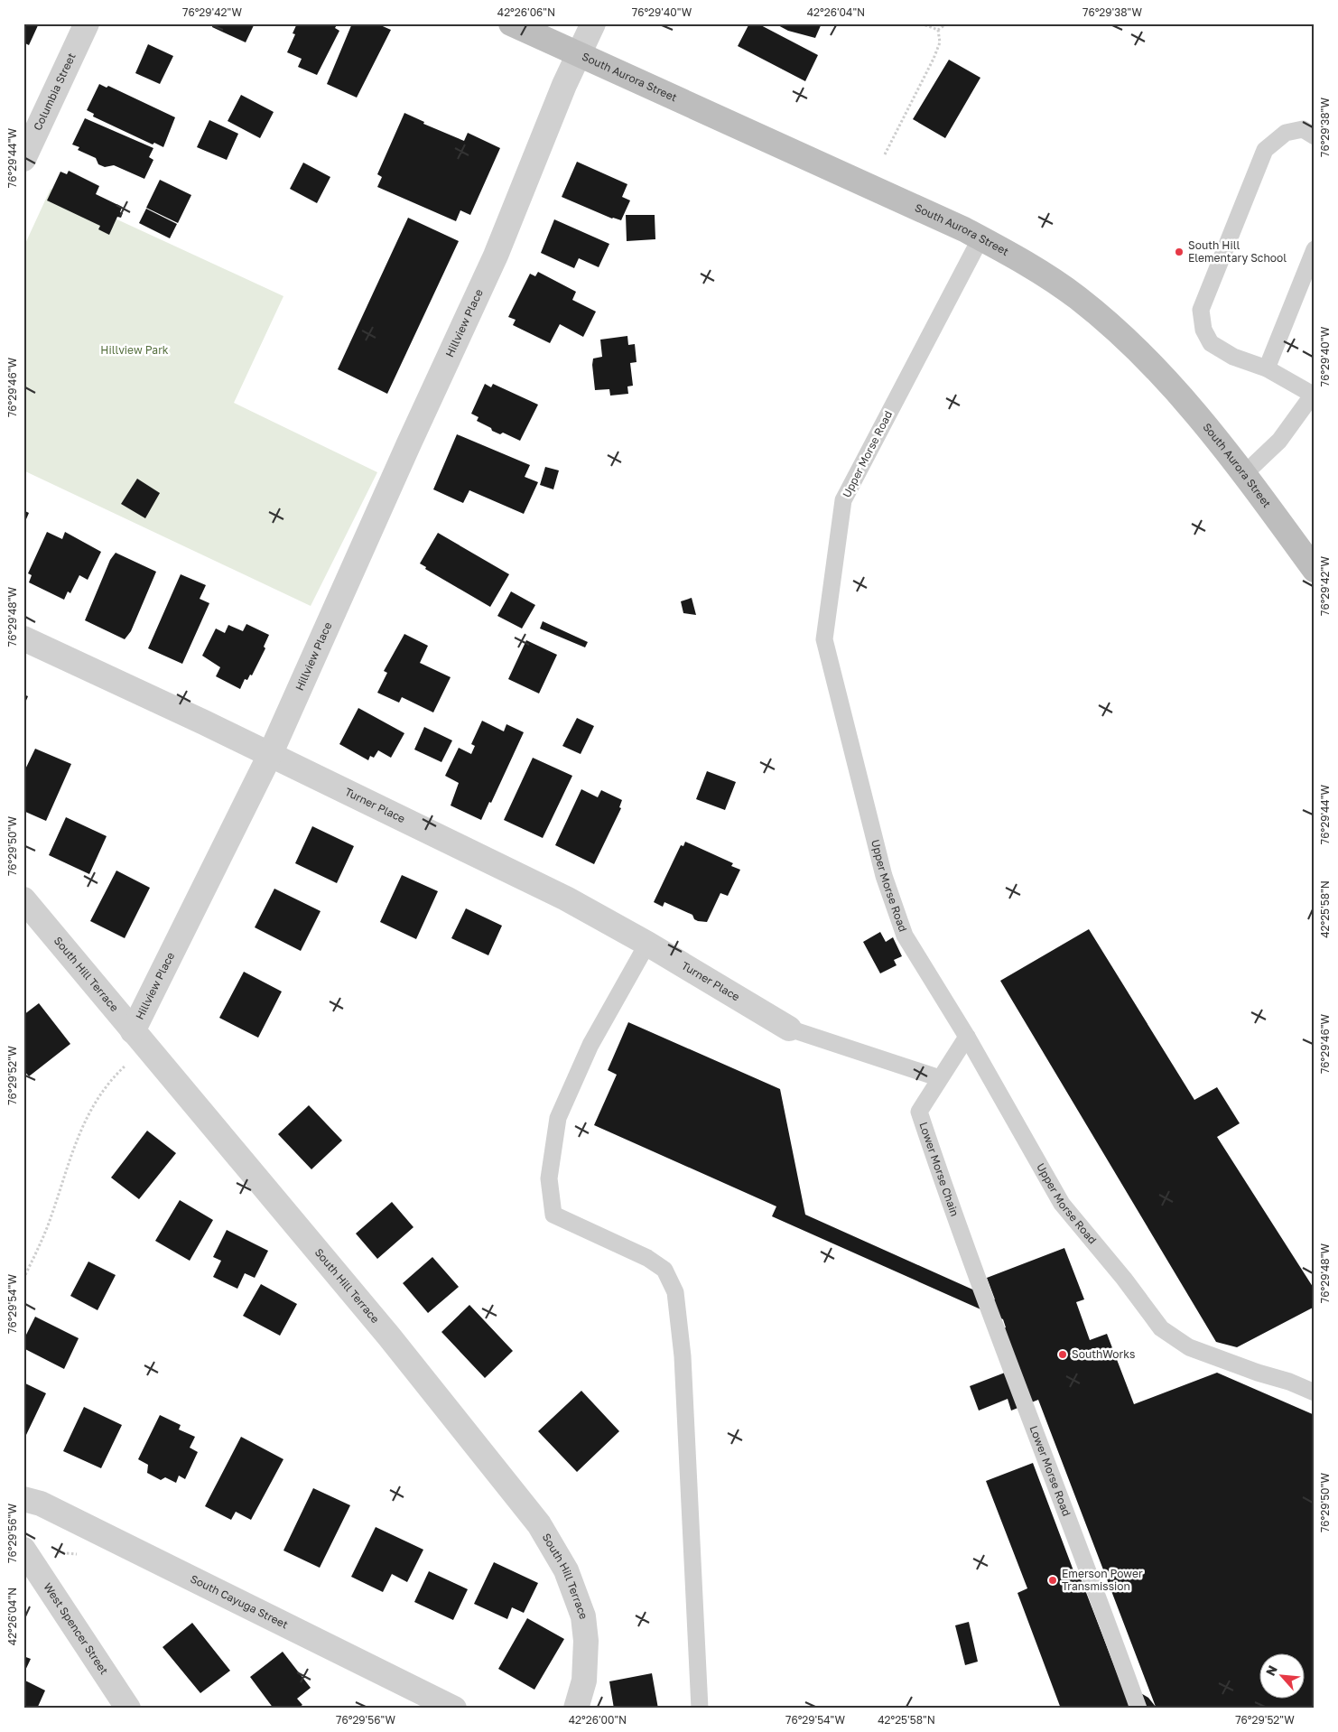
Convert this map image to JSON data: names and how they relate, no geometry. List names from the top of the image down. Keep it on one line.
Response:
{"streets":{"main road":["South Aurora Street"],"street":["Columbia Street","Hillview Place","Turner Place","South Hill Terrace","South Cayuga Street","West Spencer Street"],"lane":["Upper Morse Road","Lower Morse Chain","Lower Morse Road"]},"crossings":[["South Aurora Street","Hillview Place"],["South Aurora Street","Upper Morse Road"],["Hillview Place","Turner Place"],["Hillview Place","South Hill Terrace"],["Upper Morse Road","Lower Morse Chain"],["Lower Morse Chain","Lower Morse Road"]],"parks":["Hillview Park"],"places":["South Hill Elementary School","SouthWorks","Emerson Power Transmission"],"north":"top left","coordinates":["76°29'42\"W","42°26'06\"N","76°29'40\"W","42°26'04\"N","76°29'38\"W","76°29'44\"W","76°29'46\"W","76°29'48\"W","76°29'50\"W","42°25'58\"N","76°29'52\"W","76°29'54\"W","76°29'56\"W","42°26'00\"N"]}
